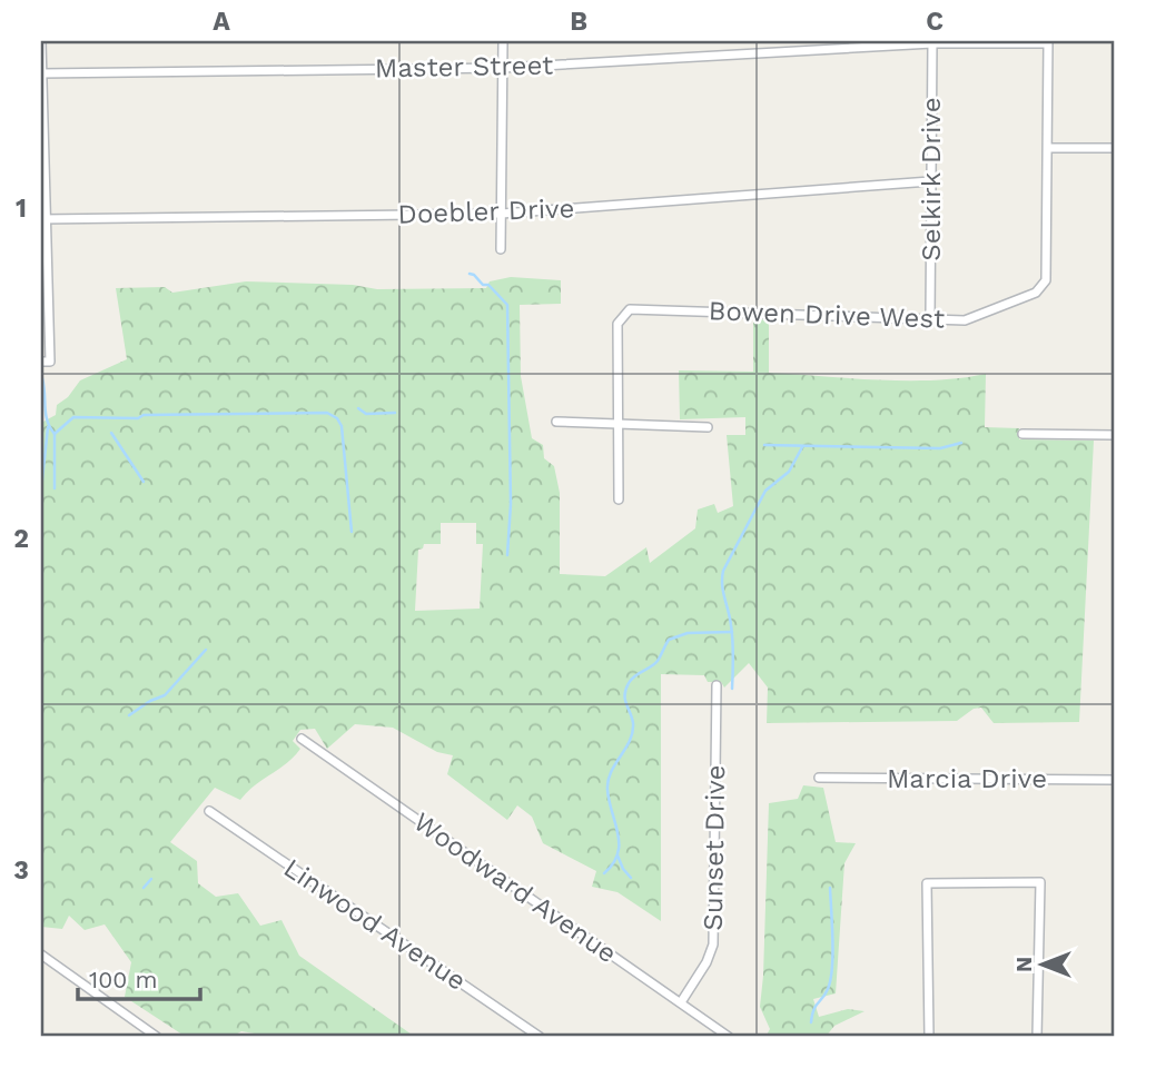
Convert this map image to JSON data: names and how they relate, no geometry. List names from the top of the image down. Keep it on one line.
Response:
{"streets":{"street":["Master Street","Selkirk Drive","Doebler Drive","Bowen Drive West","Marcia Drive","Sunset Drive","Woodward Avenue","Linwood Avenue"]},"crossings":[["Master Street","Selkirk Drive"],["Master Street","Bowen Drive West"],["Selkirk Drive","Doebler Drive"],["Selkirk Drive","Bowen Drive West"],["Sunset Drive","Woodward Avenue"]],"scale_bar":"100 m","north":"left","grid":{"columns":["A","B","C"],"rows":["1","2","3"]}}
